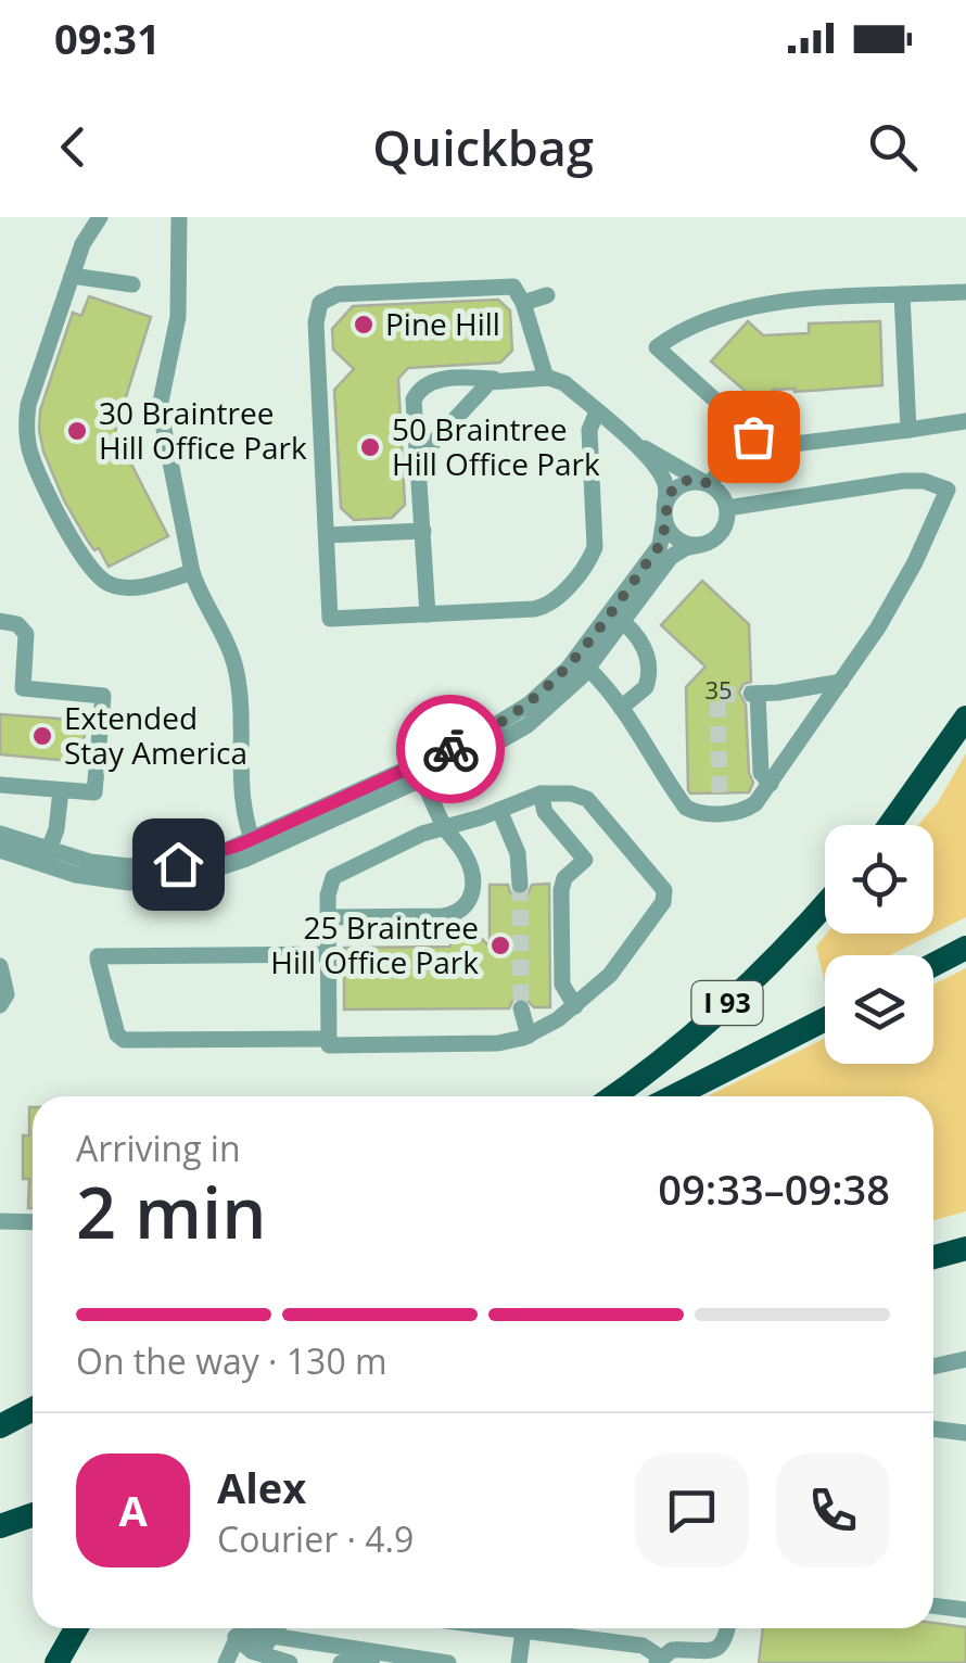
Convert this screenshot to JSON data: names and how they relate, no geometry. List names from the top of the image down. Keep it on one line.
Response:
{"streets":{"highway":["I 93"]},"places":["Pine Hill","30 Braintree Hill Office Park","50 Braintree Hill Office Park","Extended Stay America","25 Braintree Hill Office Park"],"house_numbers":["35"],"page":{"status":"09:31","header":"Quickbag","heading":["2 min","Arriving in","09:33–09:38"],"panel":["Alex","Courier · 4.9"],"bar":"On the way · 130 m","round":"A"}}
